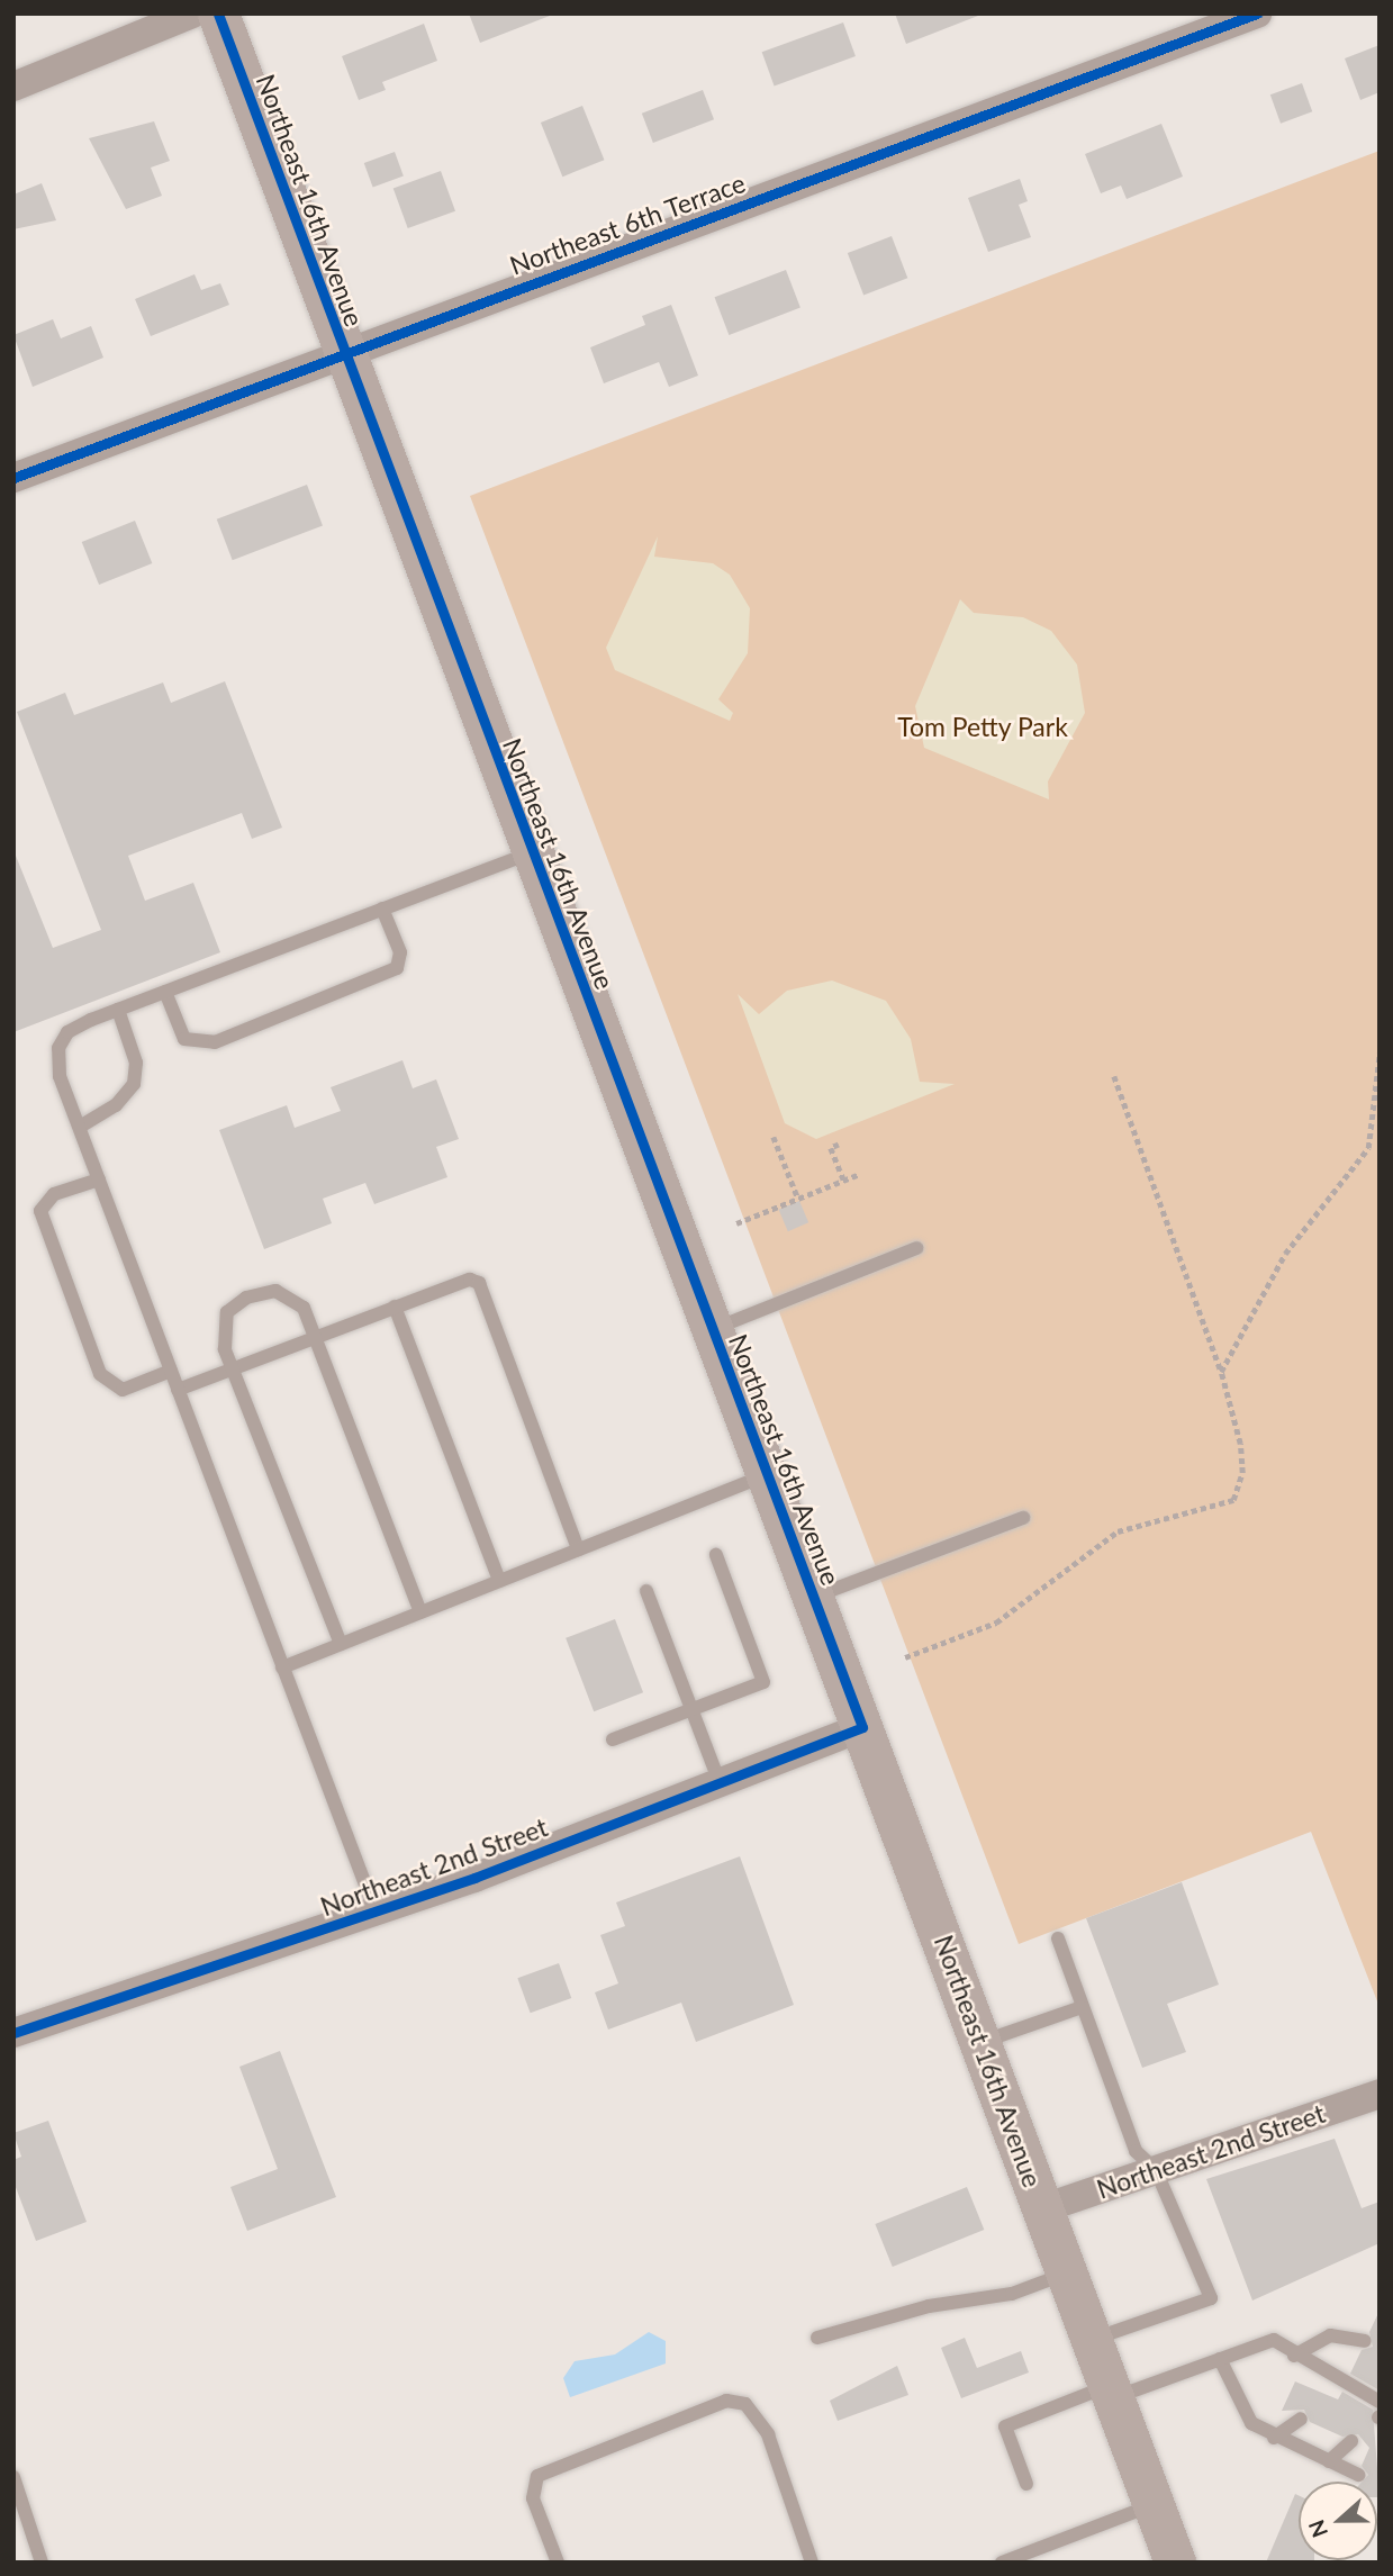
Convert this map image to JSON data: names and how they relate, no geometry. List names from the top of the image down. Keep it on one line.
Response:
{"streets":{"street":["Northeast 16th Avenue","Northeast 6th Terrace","Northeast 2nd Street"]},"crossings":[["Northeast 16th Avenue","Northeast 6th Terrace"],["Northeast 16th Avenue","Northeast 2nd Street"]],"parks":["Tom Petty Park"],"north":"left"}
